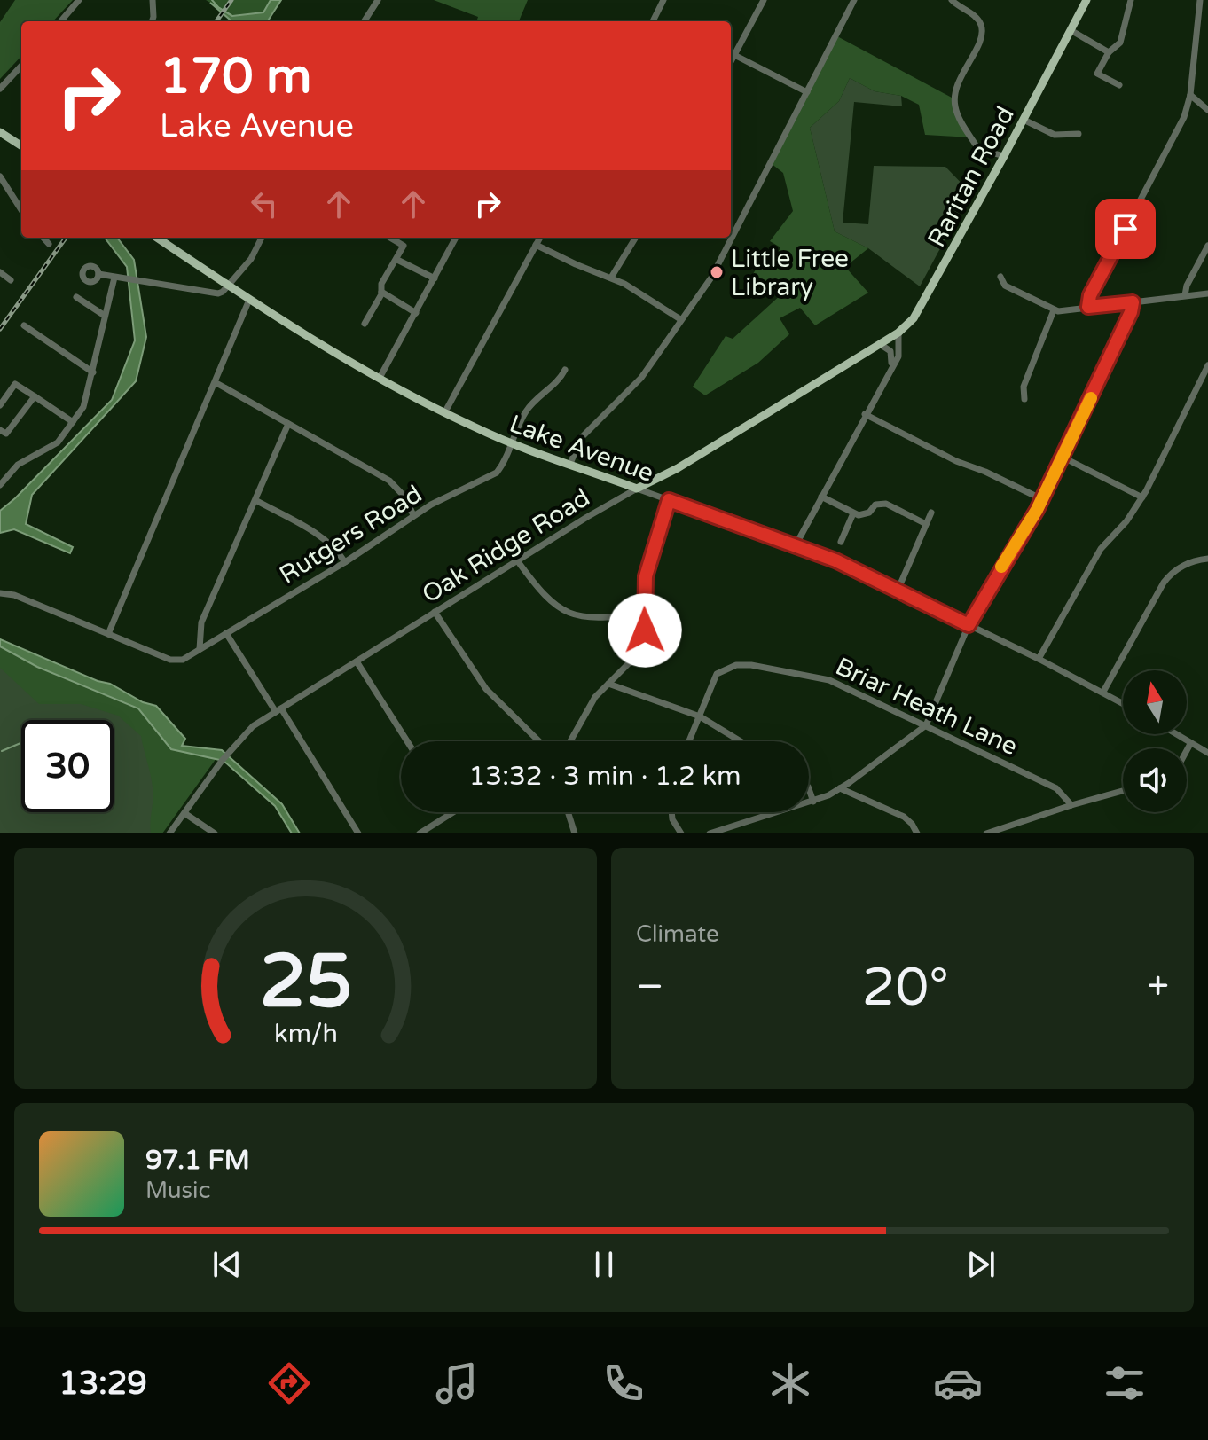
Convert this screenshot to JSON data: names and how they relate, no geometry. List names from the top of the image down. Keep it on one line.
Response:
{"streets":{"main road":["Raritan Road","Lake Avenue","Oak Ridge Road"],"street":["Rutgers Road","Briar Heath Lane"]},"crossings":[["Raritan Road","Oak Ridge Road"],["Lake Avenue","Rutgers Road"],["Lake Avenue","Oak Ridge Road"]],"places":["Little Free Library"],"north":"top","page":{"turn":["170 m","Lake Avenue"],"limit":"30","trip":"13:32 · 3 min · 1.2 km","tile":"Climate","heat":["−","20°","+"],"song":["97.1 FM","Music"],"tabs":"13:29","gauge":["25","km/h"]}}
